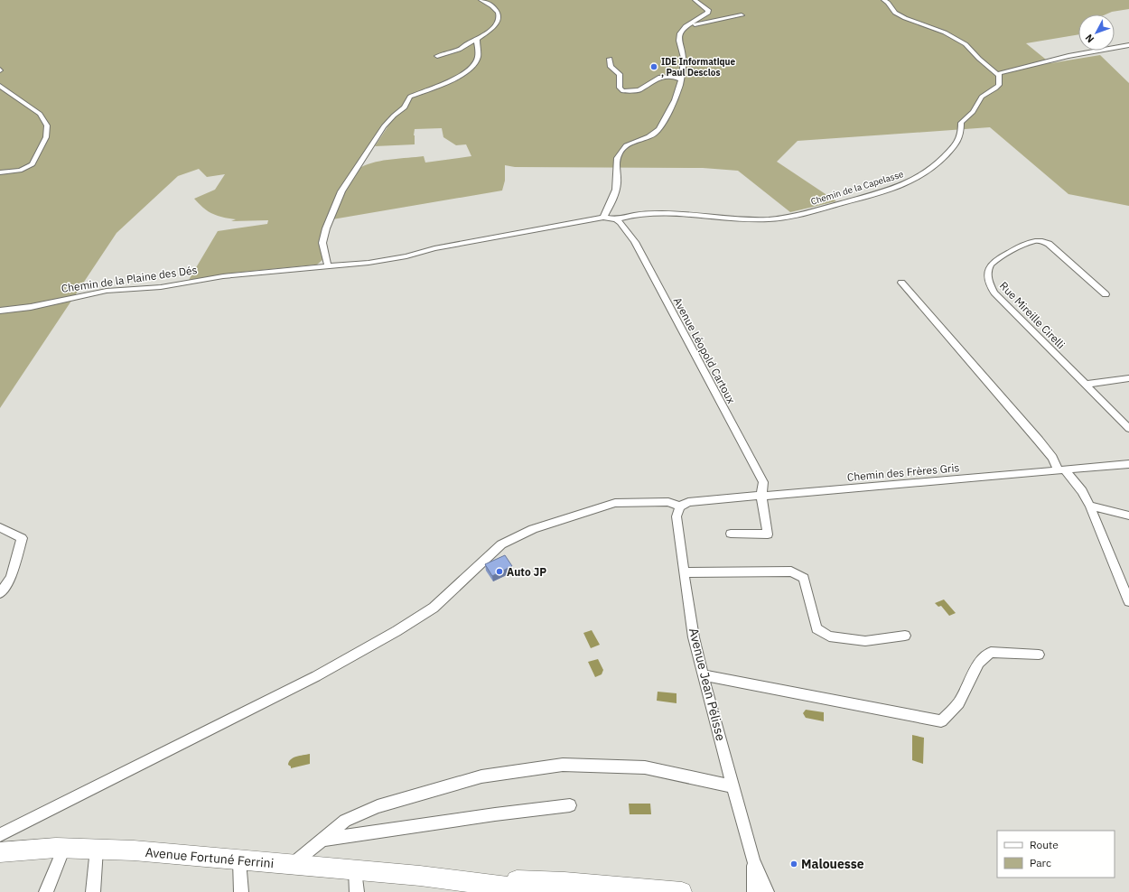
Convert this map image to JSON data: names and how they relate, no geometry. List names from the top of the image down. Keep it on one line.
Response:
{"streets":{"main road":["Avenue Fortuné Ferrini"],"street":["Chemin de la Capelasse","Chemin de la Plaine des Dés","Rue Mireille Cirelli","Avenue Léopold Cartoux","Chemin des Frères Gris","Avenue Jean Pélisse"]},"crossings":[["Chemin de la Capelasse","Chemin de la Plaine des Dés"],["Chemin de la Capelasse","Avenue Léopold Cartoux"],["Chemin de la Plaine des Dés","Avenue Léopold Cartoux"],["Avenue Léopold Cartoux","Chemin des Frères Gris"],["Chemin des Frères Gris","Avenue Jean Pélisse"]],"places":["IDE Informatique , Paul Desclos","Auto JP","Malouesse"],"legend":["Route","Parc"],"north":"bottom left"}
